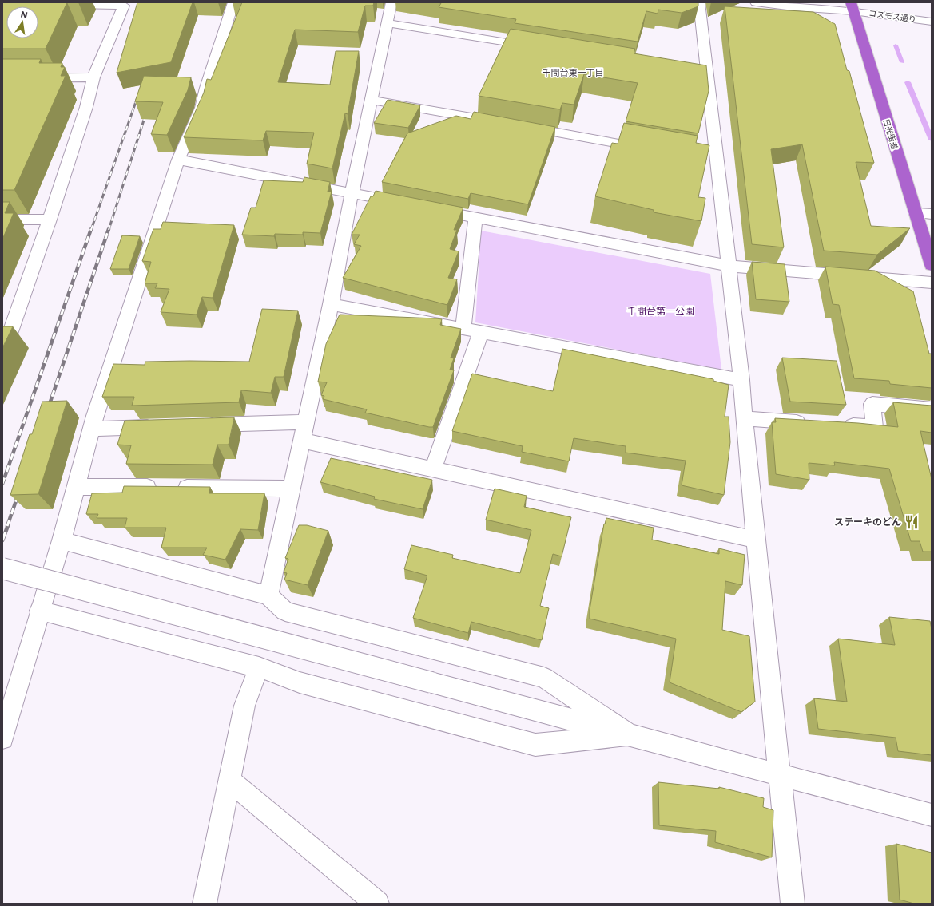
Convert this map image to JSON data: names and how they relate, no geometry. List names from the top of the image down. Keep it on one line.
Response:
{"streets":{"highway":["日光街道"],"street":["コスモス通り"]},"crossings":[["コスモス通り","日光街道"]],"districts":["千間台東一丁目"],"parks":["千間台第一公園"],"places":{"restaurant":["ステーキのどん"]},"north":"top"}
